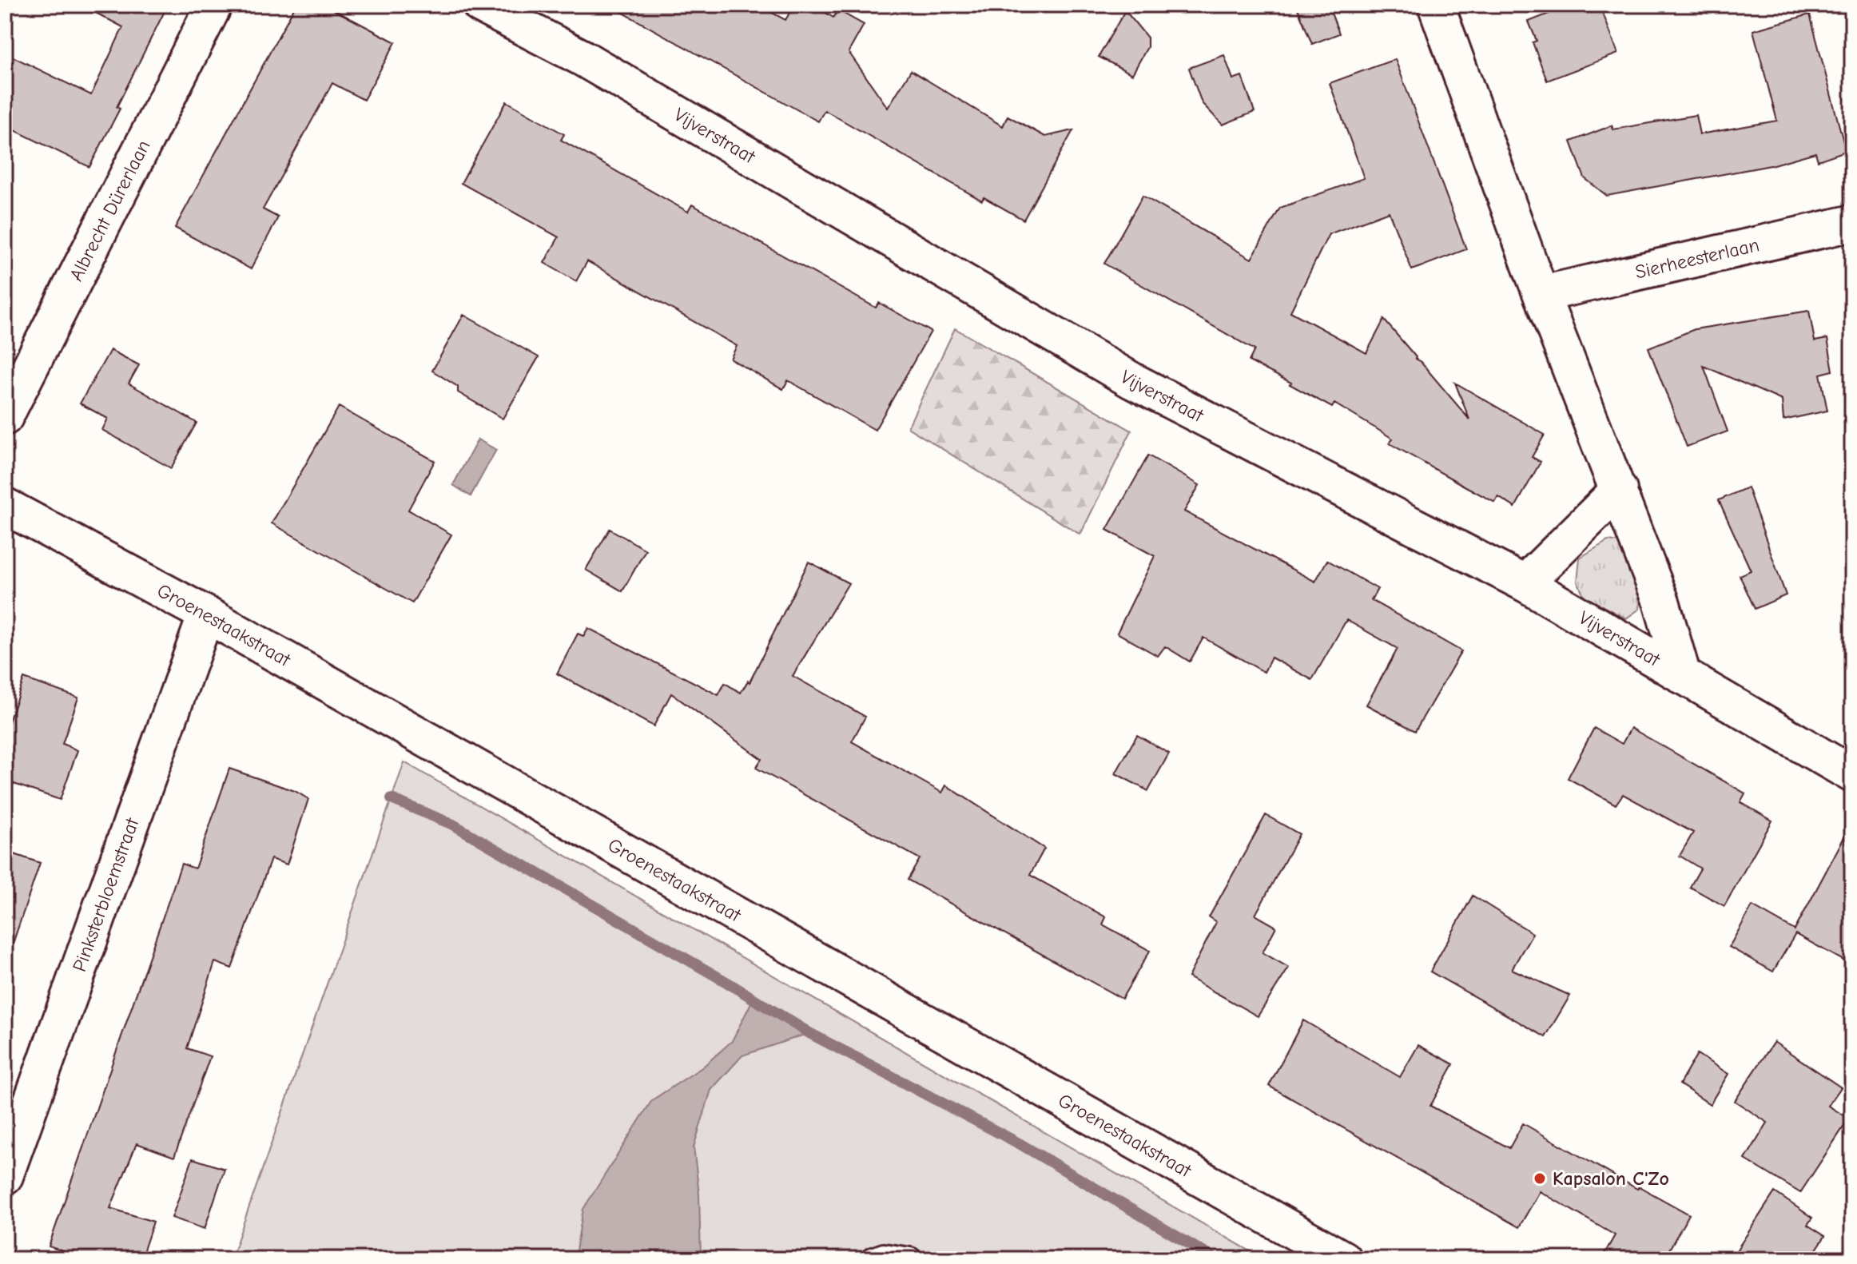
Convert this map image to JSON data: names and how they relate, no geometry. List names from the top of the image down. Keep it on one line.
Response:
{"streets":{"street":["Vijverstraat","Albrecht Dürerlaan","Sierheesterlaan","Groenestaakstraat","Pinksterbloemstraat"]},"crossings":[["Groenestaakstraat","Pinksterbloemstraat"]],"places":["Kapsalon C'Zo"]}
